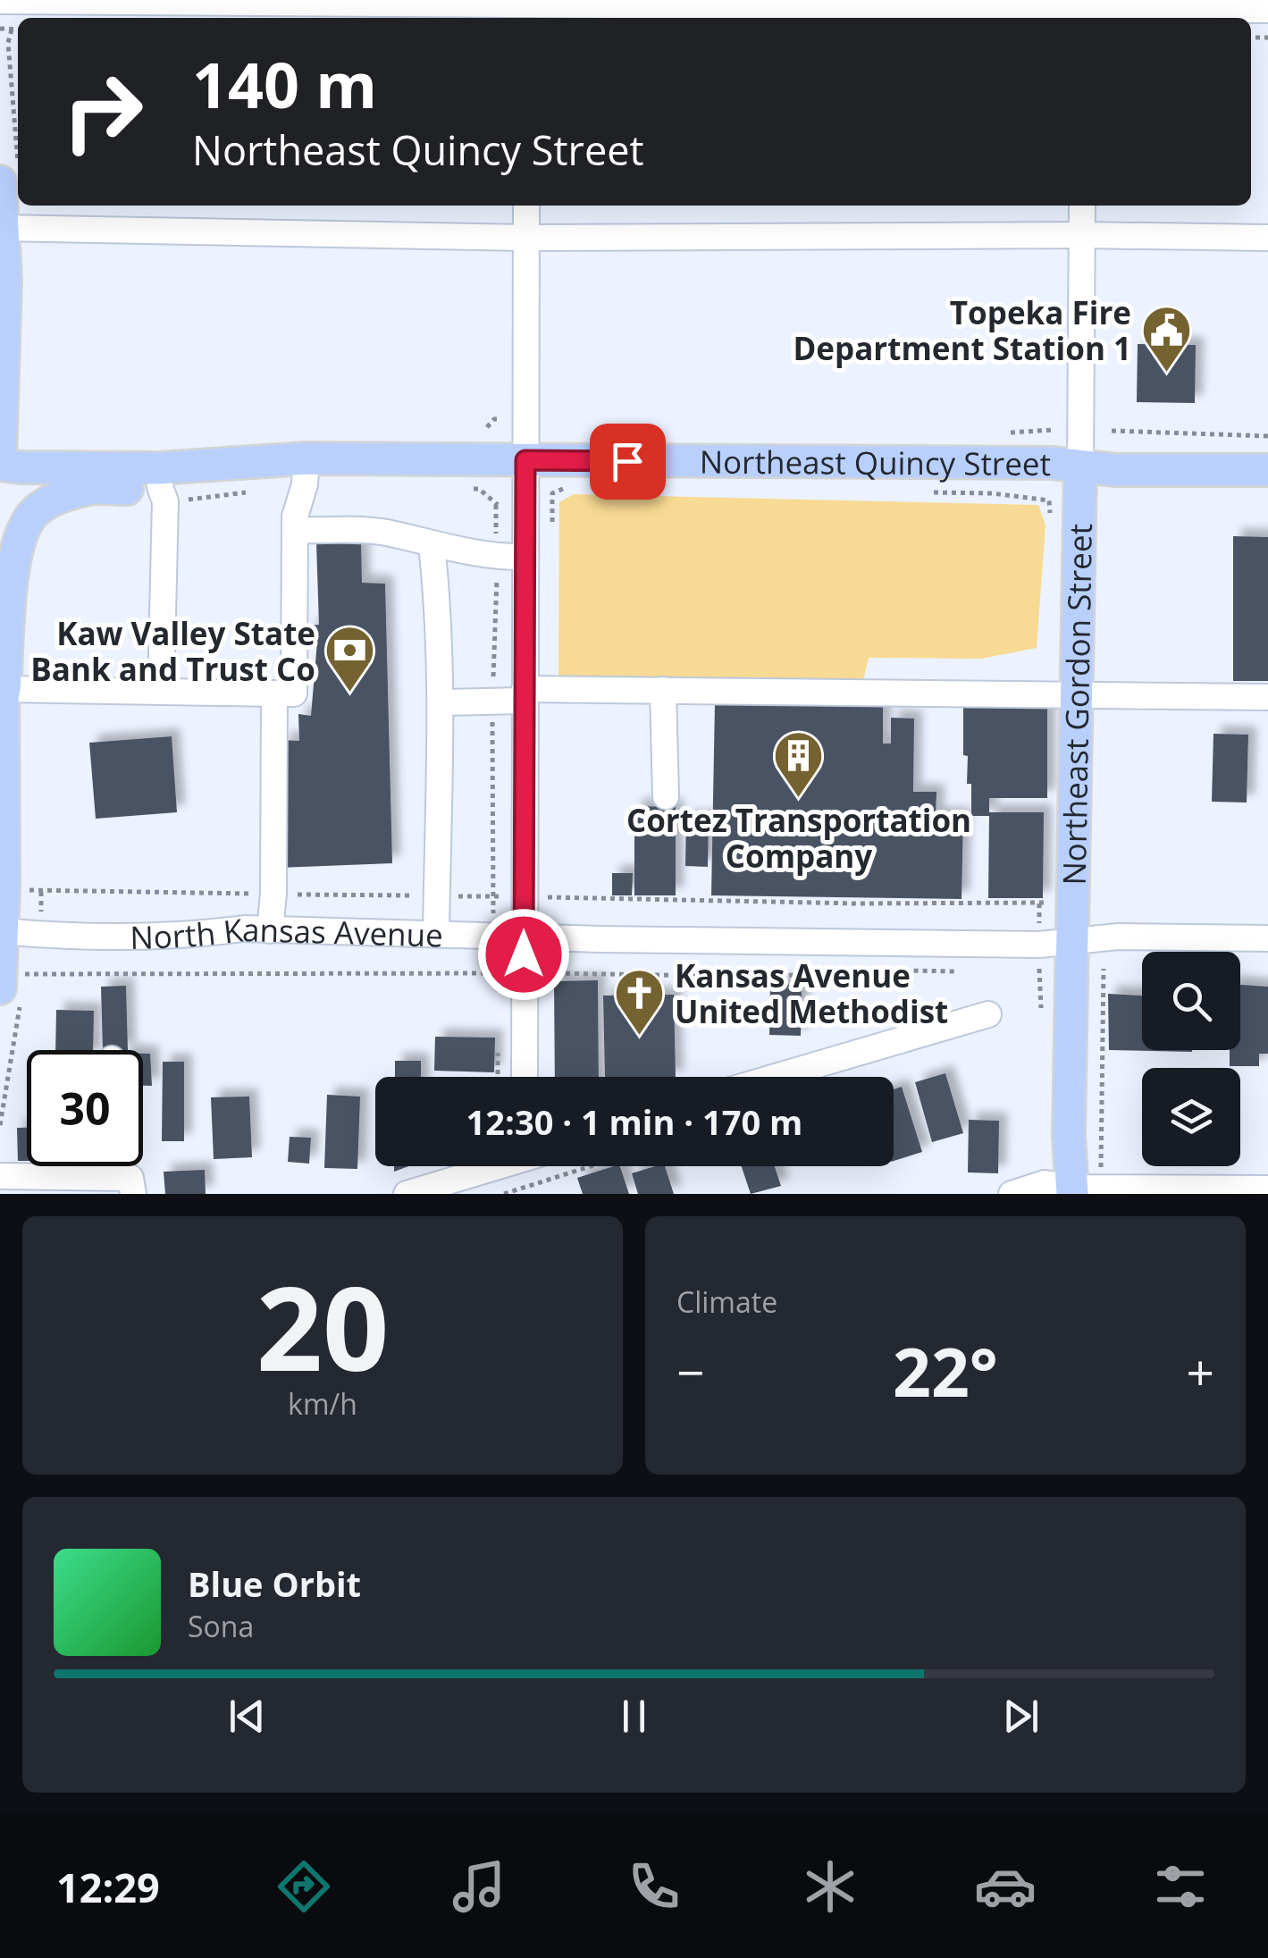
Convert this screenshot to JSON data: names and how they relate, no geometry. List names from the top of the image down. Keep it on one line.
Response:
{"streets":{"main road":["Northeast Quincy Street","Northeast Gordon Street"],"street":["North Kansas Avenue"]},"crossings":[["Northeast Quincy Street","Northeast Gordon Street"],["Northeast Gordon Street","North Kansas Avenue"]],"places":{"public building":["Topeka Fire Department Station 1"],"bank":["Kaw Valley State Bank and Trust Co"],"building":["Cortez Transportation Company"],"church":["Kansas Avenue United Methodist"]},"page":{"turn":["140 m","Northeast Quincy Street"],"limit":"30","trip":"12:30 · 1 min · 170 m","tile":[["20","km/h"],"Climate"],"heat":["−","22°","+"],"song":["Blue Orbit","Sona"],"tabs":"12:29"}}
